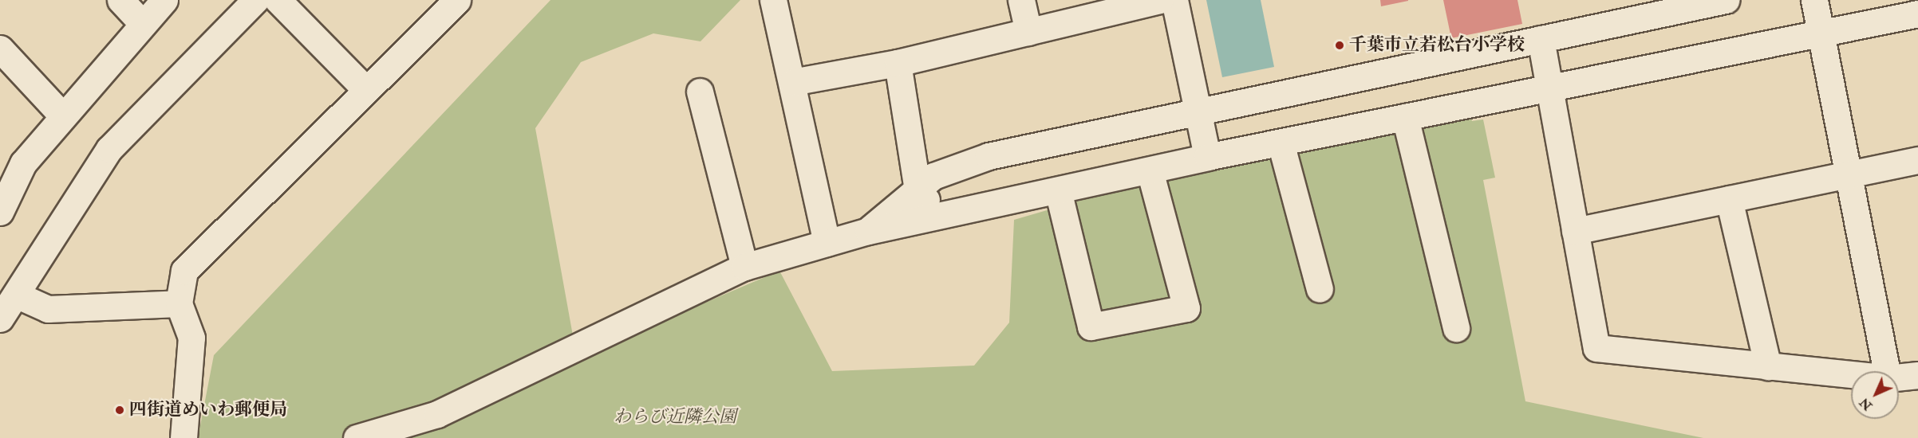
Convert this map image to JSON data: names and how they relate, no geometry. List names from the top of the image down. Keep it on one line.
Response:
{"parks":["わらび近隣公園"],"places":["千葉市立若松台小学校","四街道めいわ郵便局"],"north":"bottom left"}
